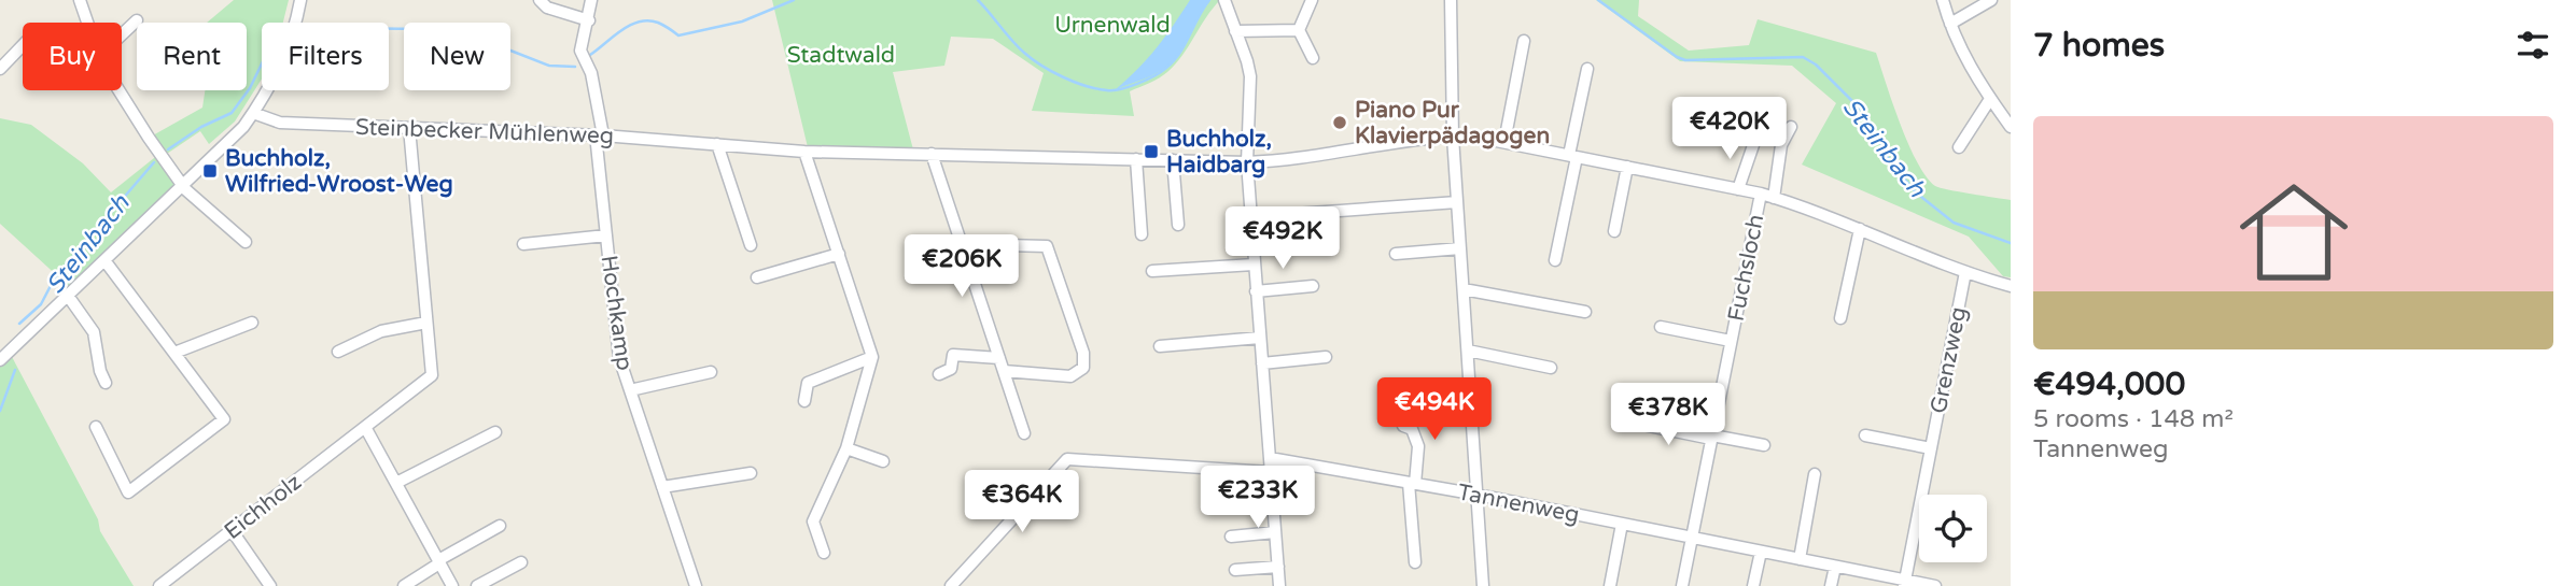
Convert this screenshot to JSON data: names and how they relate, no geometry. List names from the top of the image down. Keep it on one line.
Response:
{"streets":{"street":["Steinbecker Mühlenweg","Fuchsloch","Hochkamp","Grenzweg","Tannenweg","Eichholz"]},"crossings":[["Steinbecker Mühlenweg","Fuchsloch"],["Steinbecker Mühlenweg","Hochkamp"],["Steinbecker Mühlenweg","Grenzweg"],["Fuchsloch","Tannenweg"],["Grenzweg","Tannenweg"]],"water":["Steinbach"],"parks":["Urnenwald","Stadtwald"],"places":{"other":["Piano Pur Klavierpädagogen"],"transit":["Buchholz, Haidbarg","Buchholz, Wilfried-Wroost-Weg"]},"page":{"heading":"7 homes","chip":["Buy","Rent","Filters","New"],"list":[{"name":"€494,000","note":"5 rooms · 148 m² · Tannenweg"}],"price":["€420K","€492K","€206K","€494K","€378K","€233K","€364K"]}}
